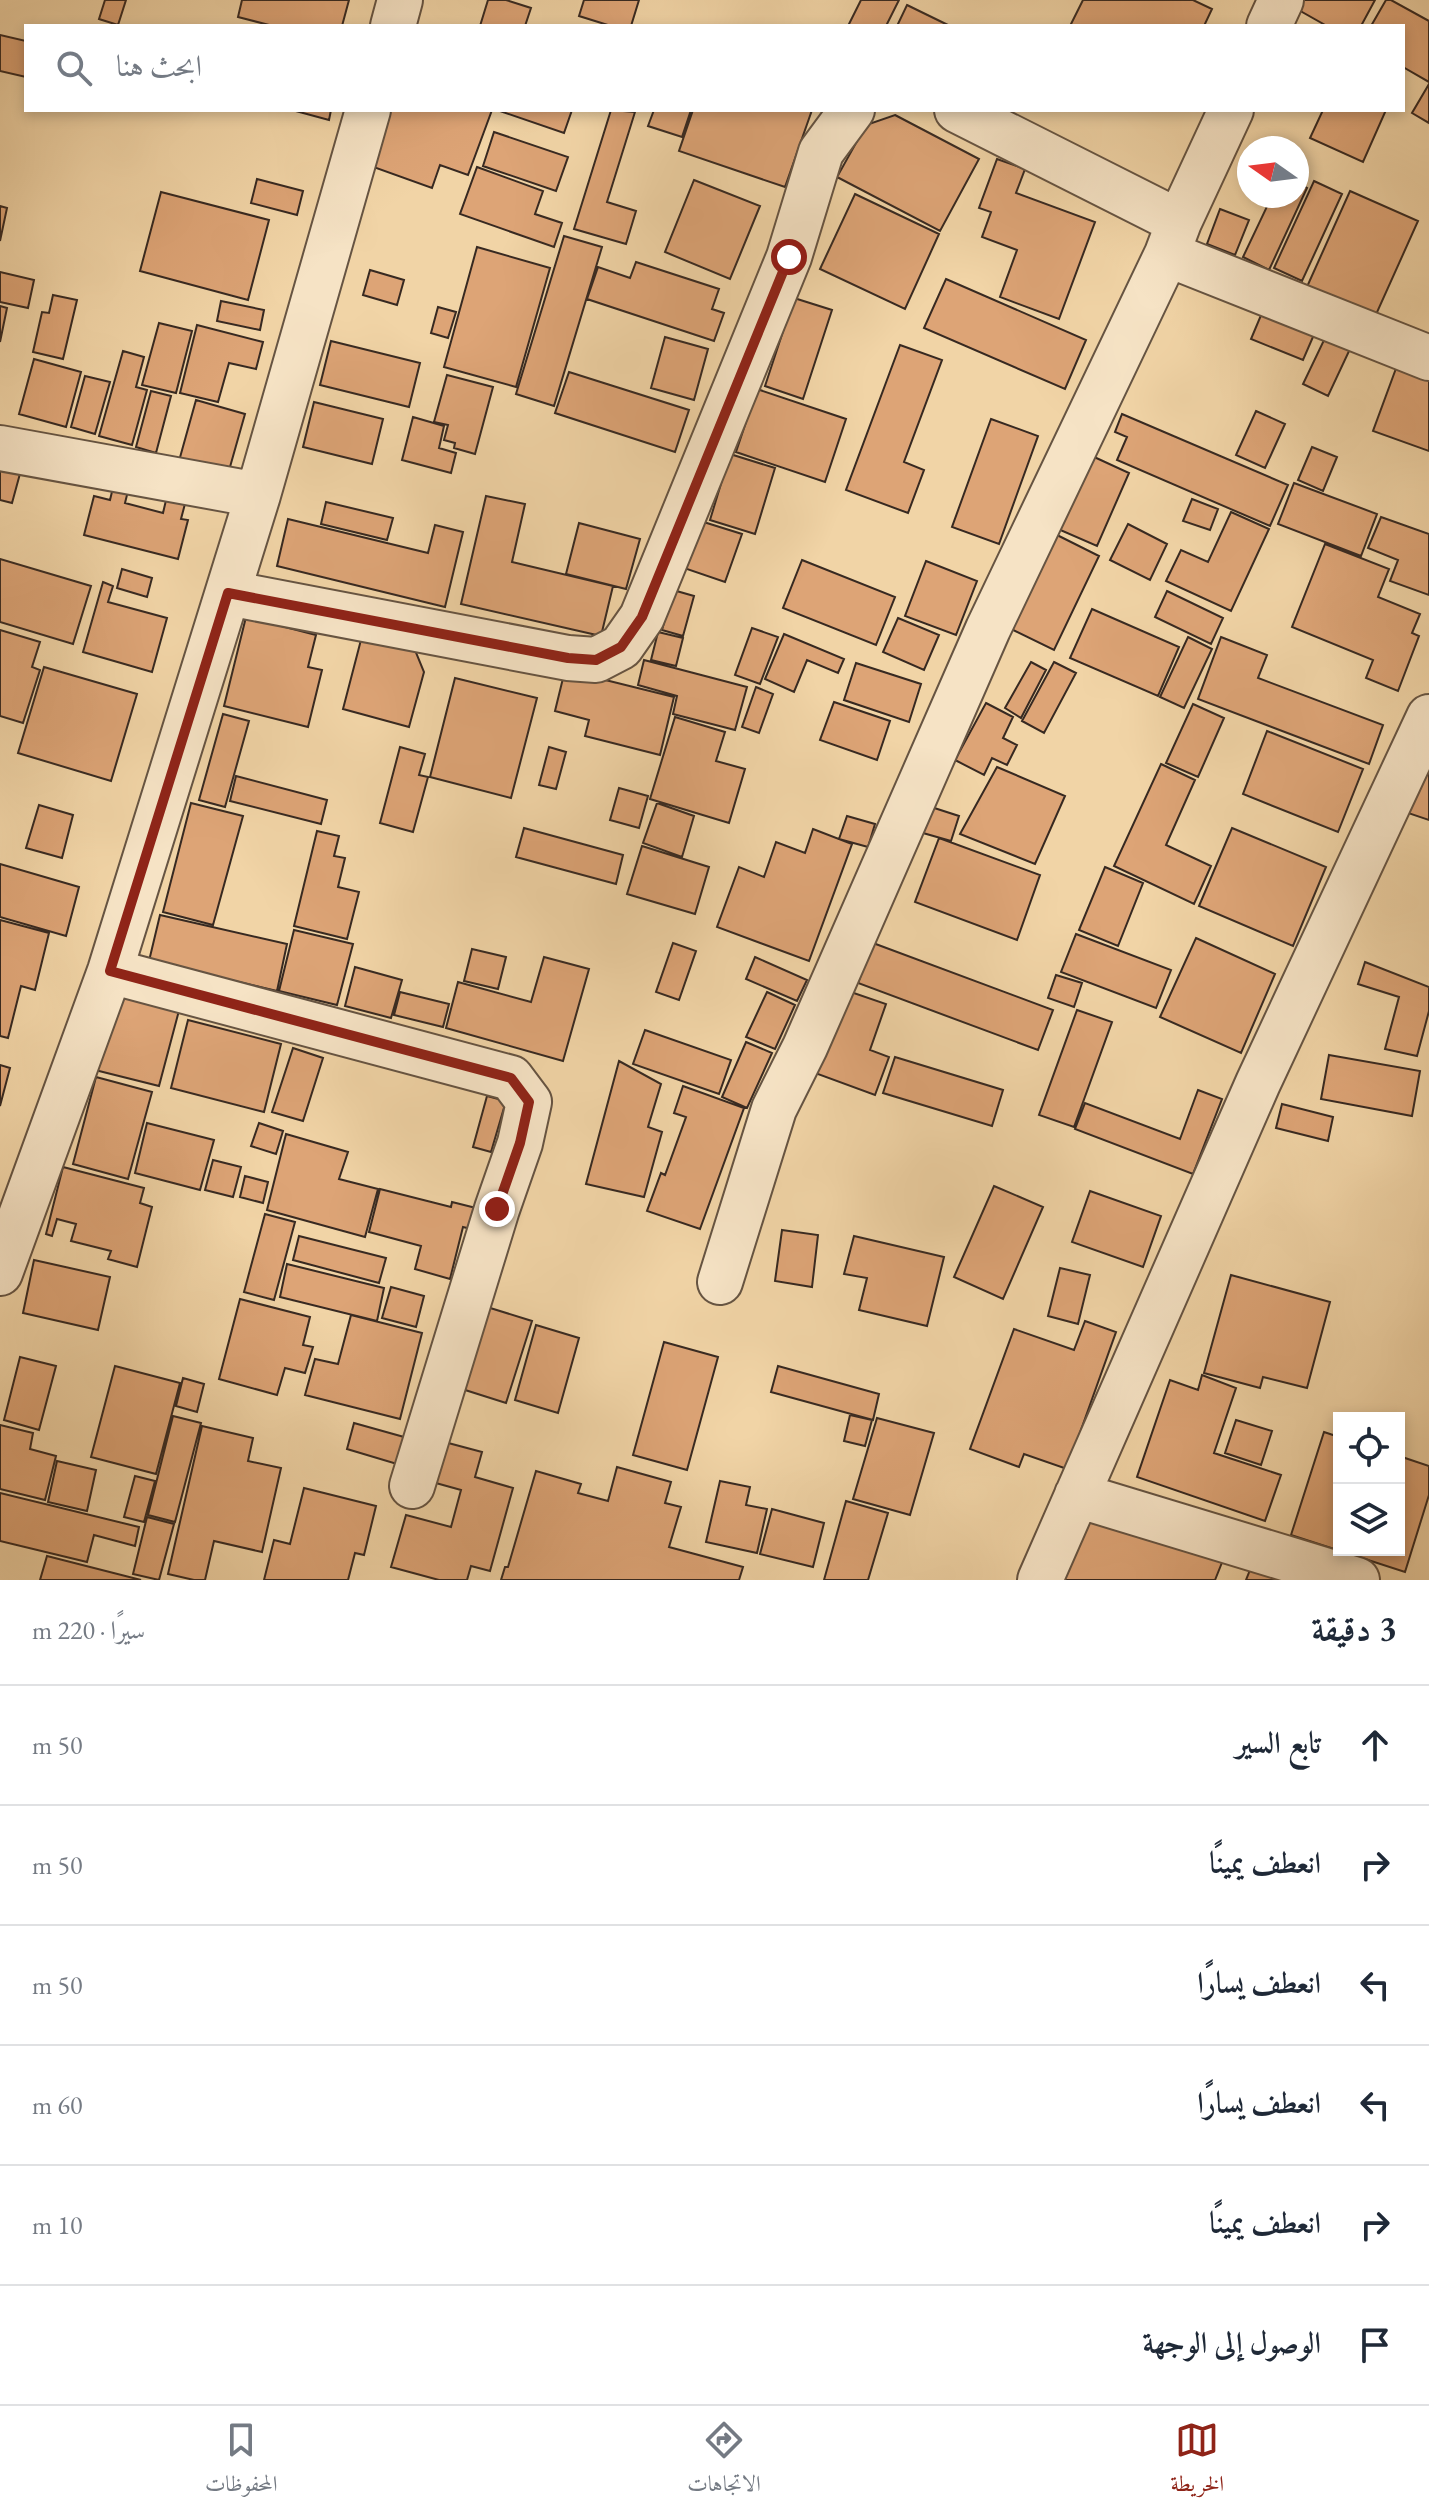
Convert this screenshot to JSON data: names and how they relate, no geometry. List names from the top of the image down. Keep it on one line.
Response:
{"north":"left","page":{"search":"ابحث هنا","heading":["3 دقيقة","سيرًا · 220 m"],"list":[["تابع السير","50 m"],["انعطف يمينًا","50 m"],["انعطف يسارًا","50 m"],["انعطف يسارًا","60 m"],["انعطف يمينًا","10 m"],"الوصول إلى الوجهة"],"nav":["الخريطة","الاتجاهات","المحفوظات"]}}
